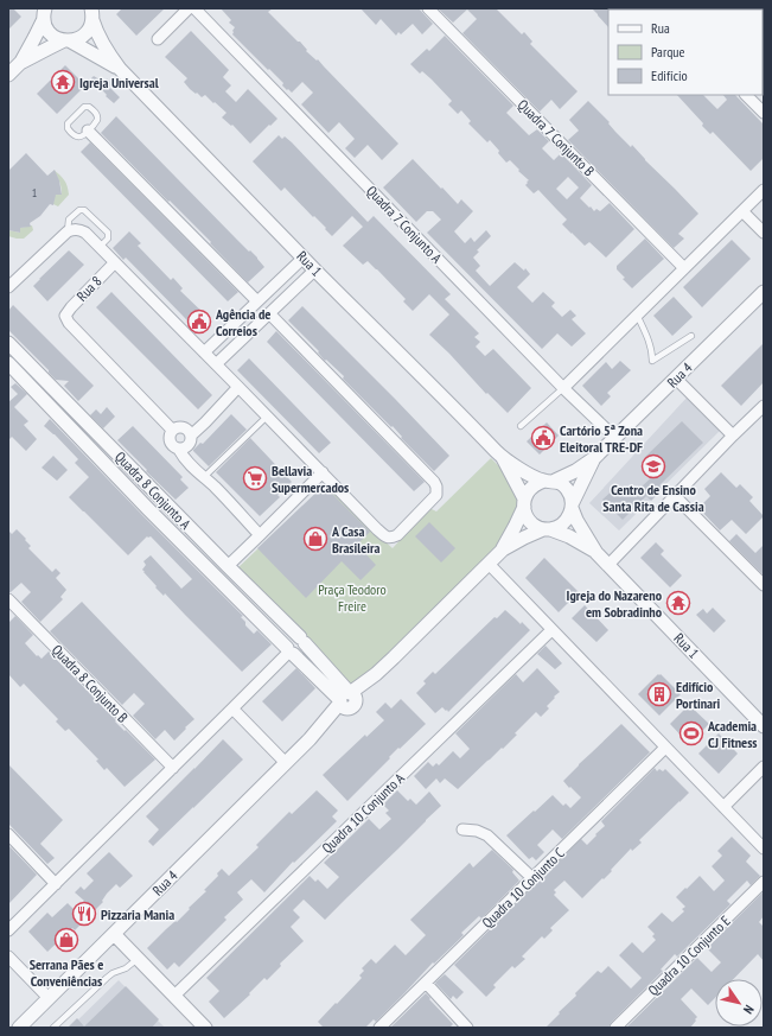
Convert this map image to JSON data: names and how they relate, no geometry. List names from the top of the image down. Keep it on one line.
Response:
{"streets":{"street":["Quadra 7 Conjunto B","Quadra 7 Conjunto A","Rua 1","Rua 8","Rua 4","Quadra 8 Conjunto A","Quadra 8 Conjunto B","Quadra 10 Conjunto A","Quadra 10 Conjunto C","Quadra 10 Conjunto E"]},"crossings":[["Quadra 7 Conjunto A","Rua 4"],["Rua 4","Quadra 8 Conjunto A"]],"parks":["Praça Teodoro Freire"],"places":{"temple":["Igreja Universal","Igreja do Nazareno em Sobradinho"],"public building":["Agência de Correios","Cartório 5ª Zona Eleitoral TRE-DF"],"school or university":["Centro de Ensino Santa Rita de Cassia"],"supermarket":["Bellavia Supermercados"],"shop":["A Casa Brasileira","Serrana Pães e Conveniências"],"building":["Edifício Portinari"],"sports":["Academia CJ Fitness"],"restaurant":["Pizzaria Mania"]},"house_numbers":["1"],"legend":["Rua","Parque","Edifício"],"north":"bottom right"}
